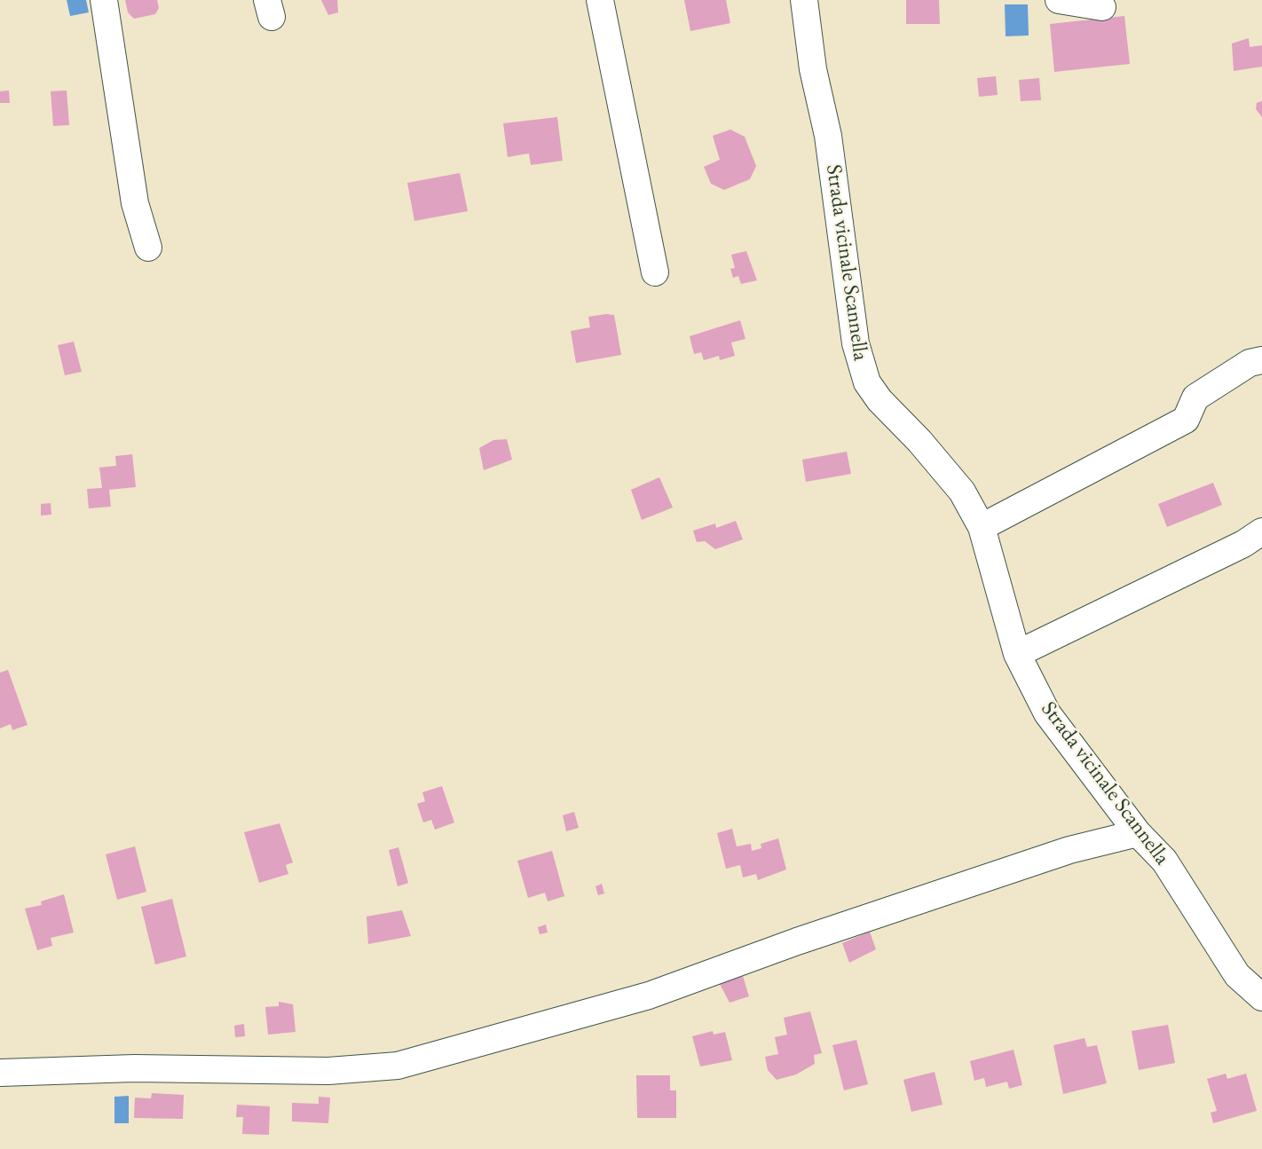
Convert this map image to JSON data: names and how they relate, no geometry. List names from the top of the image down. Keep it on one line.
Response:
{"streets":{"street":["Strada vicinale Scannella"]}}
